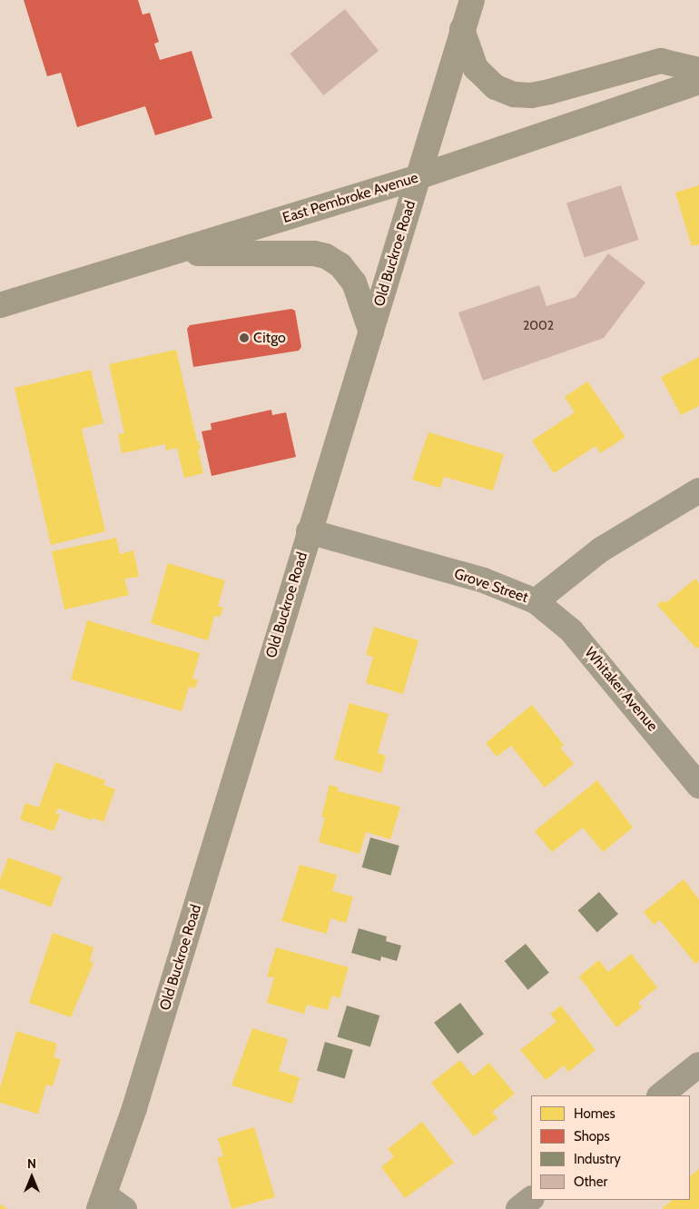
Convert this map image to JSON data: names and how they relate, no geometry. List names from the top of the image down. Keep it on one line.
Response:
{"streets":{"street":["East Pembroke Avenue","Old Buckroe Road","Grove Street","Whitaker Avenue"]},"crossings":[["East Pembroke Avenue","Old Buckroe Road"],["Old Buckroe Road","Grove Street"],["Grove Street","Whitaker Avenue"]],"places":["Citgo"],"house_numbers":["2002"],"legend":["Homes","Shops","Industry","Other"],"north":"top"}
